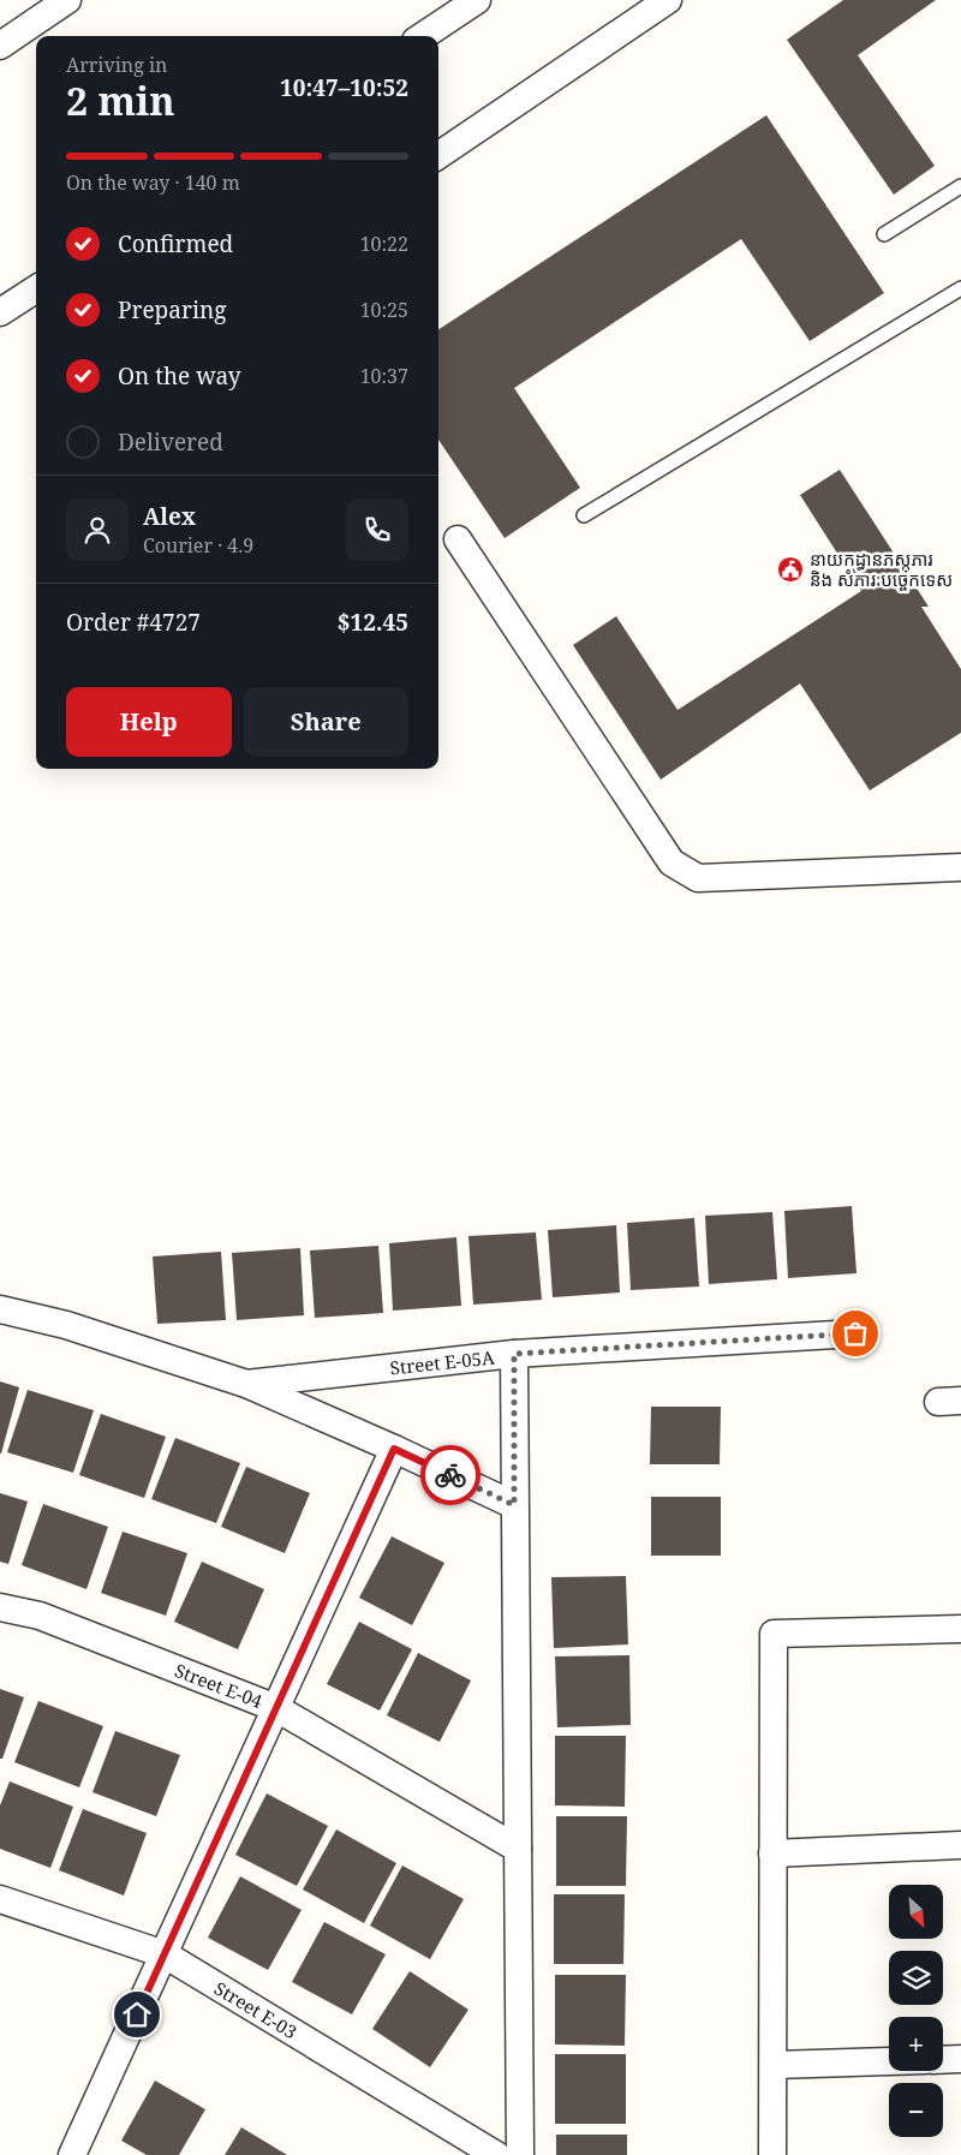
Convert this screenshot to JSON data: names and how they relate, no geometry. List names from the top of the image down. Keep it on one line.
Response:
{"streets":{"street":["Street E-05A","Street E-04","Street E-03"]},"places":{"public building":["នាយកដ្ធានភស្កុភារ និង សំភារៈបច្ចេកទេស"]},"north":"bottom right","page":{"heading":["2 min","Arriving in","10:47–10:52"],"panel":["Alex","Courier · 4.9","Order #4727","$12.45"],"bar":"On the way · 140 m","list":[["Confirmed","10:22"],["Preparing","10:25"],["On the way","10:37"],"Delivered"],"buttons":["Help","Share"],"map_buttons":["+","−"]}}
